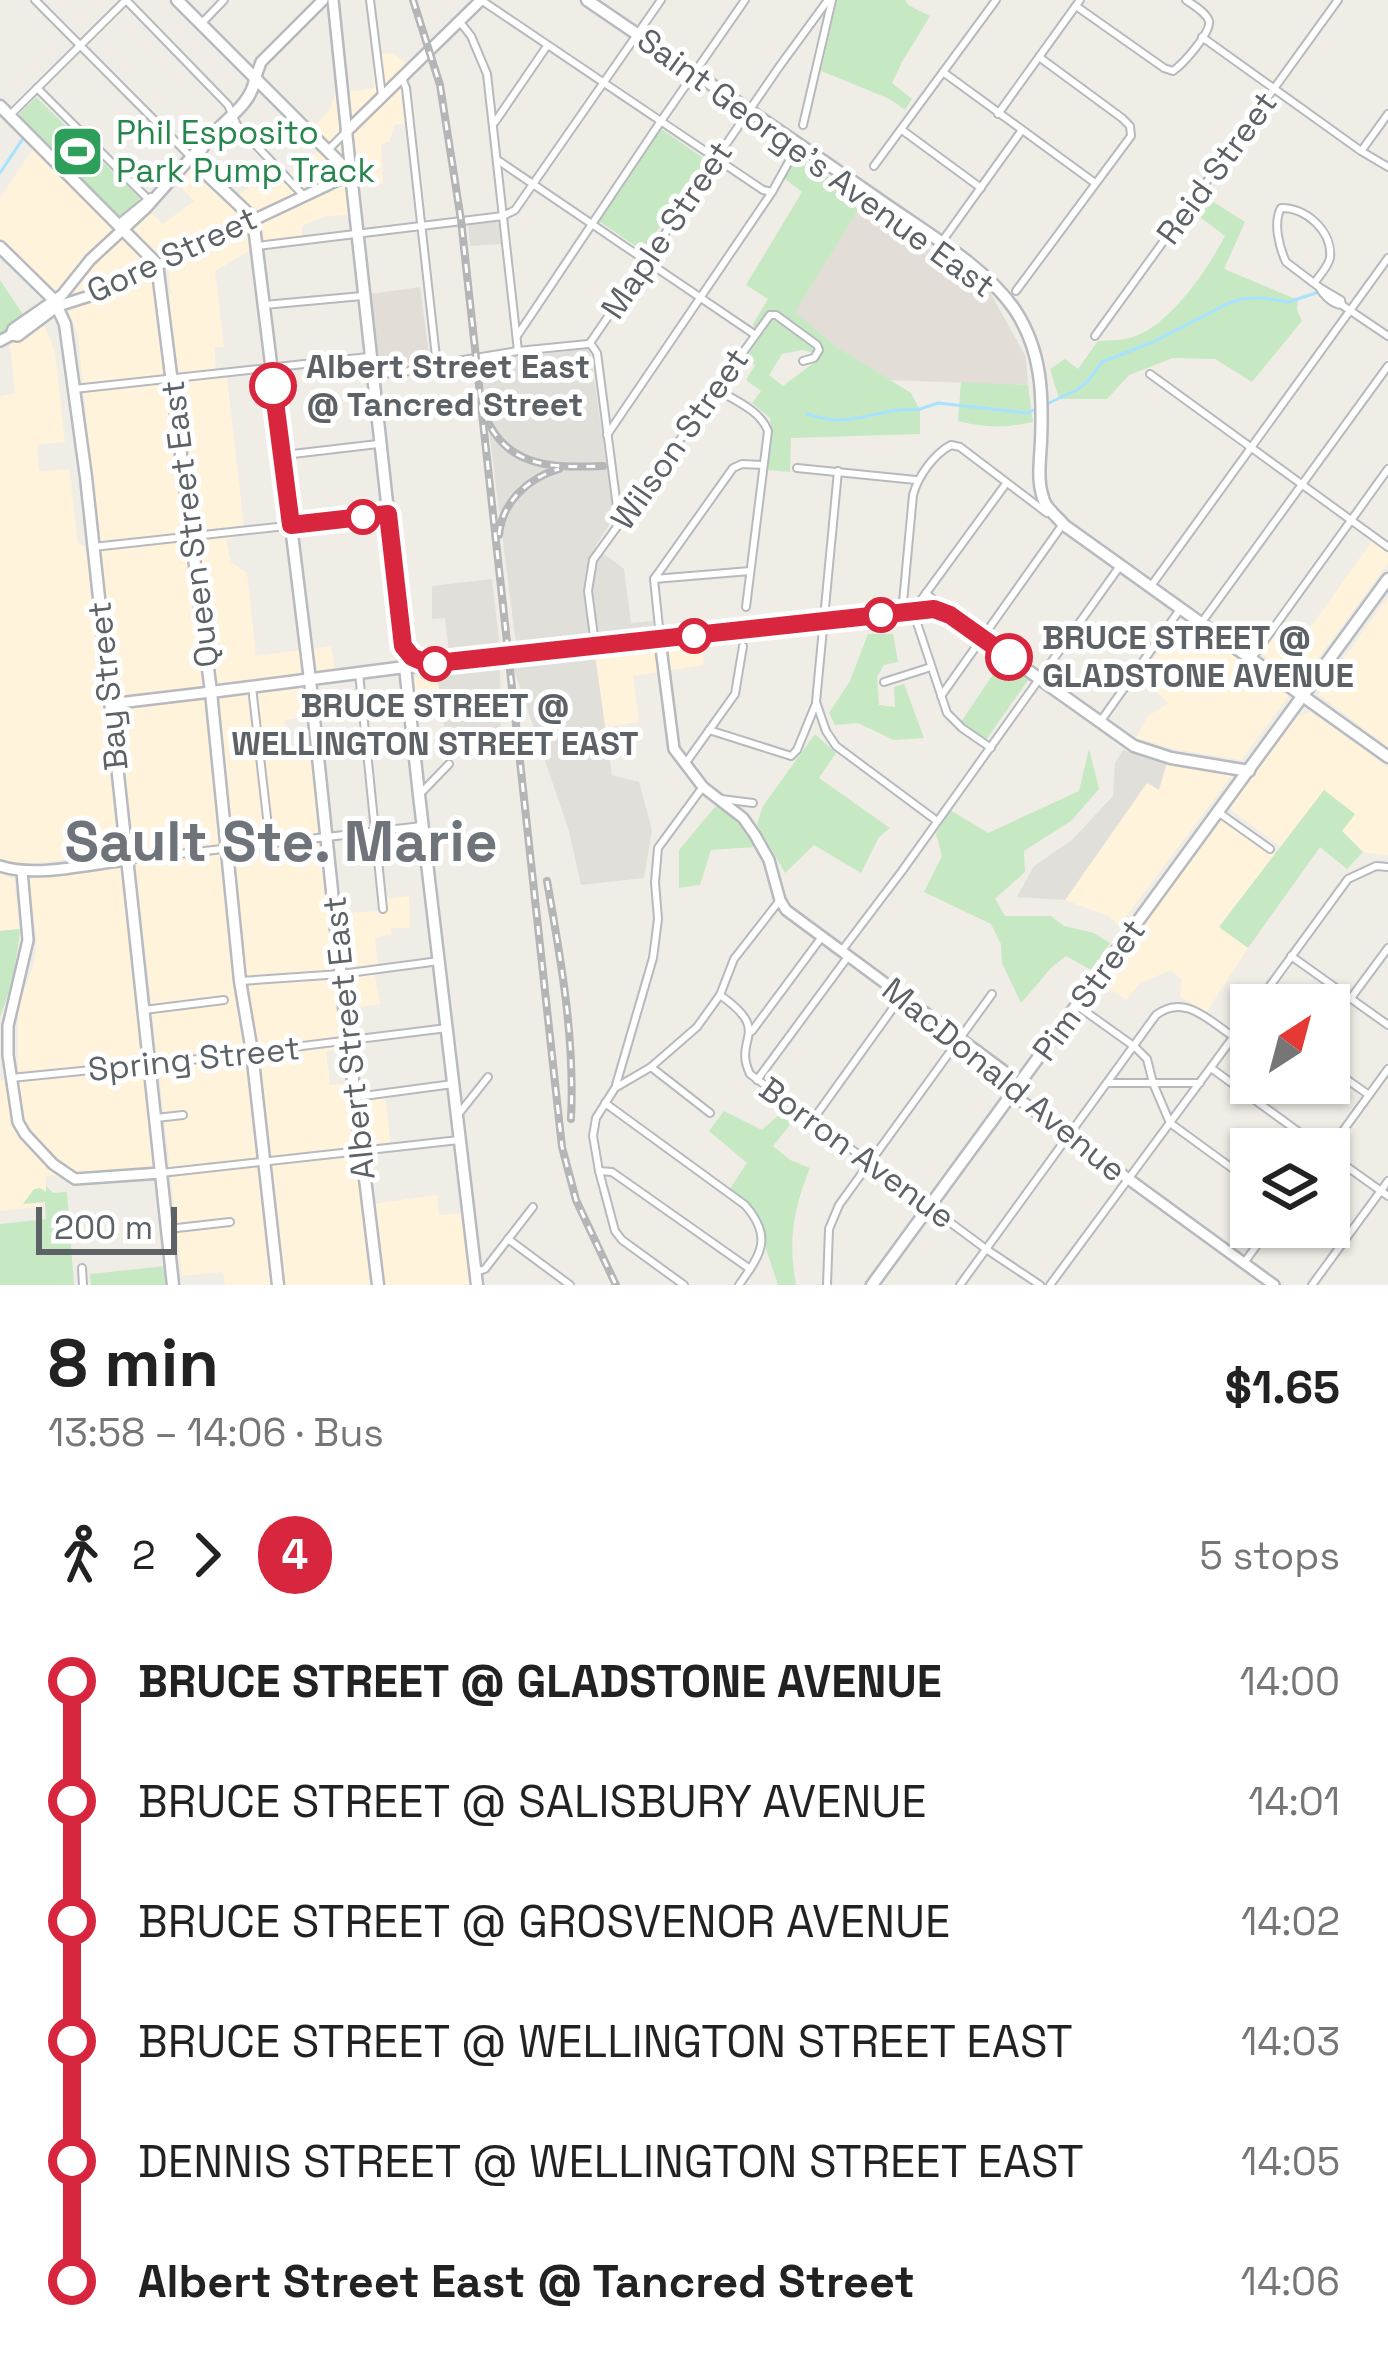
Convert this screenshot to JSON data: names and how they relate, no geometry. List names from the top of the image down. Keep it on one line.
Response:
{"streets":{"main road":["Saint George's Avenue East","Queen Street East","Bay Street","Pim Street","Albert Street East"],"street":["Reid Street","Maple Street","Gore Street","Wilson Street","Spring Street","MacDonald Avenue","Borron Avenue"]},"crossings":[["Saint George's Avenue East","Maple Street"],["Gore Street","Queen Street East"],["Gore Street","Bay Street"],["Gore Street","Albert Street East"],["Queen Street East","Spring Street"],["Bay Street","Spring Street"],["Pim Street","MacDonald Avenue"],["Pim Street","Borron Avenue"],["Albert Street East","Spring Street"]],"districts":["Sault Ste. Marie"],"places":{"sports":["Phil Esposito Park Pump Track"],"other":["Albert Street East @ Tancred Street","BRUCE STREET @ GLADSTONE AVENUE","BRUCE STREET @ WELLINGTON STREET EAST"]},"lines":["bus line 4"],"scale_bar":"200 m","north":"top right","page":{"scale":"200 m","heading":["8 min","13:58 – 14:06 · Bus","$1.65"],"legs":["2","4","5 stops"],"list":[{"name":"BRUCE STREET @ GLADSTONE AVENUE","value":"14:00"},{"name":"BRUCE STREET @ SALISBURY AVENUE","value":"14:01"},{"name":"BRUCE STREET @ GROSVENOR AVENUE","value":"14:02"},{"name":"BRUCE STREET @ WELLINGTON STREET EAST","value":"14:03"},{"name":"DENNIS STREET @ WELLINGTON STREET EAST","value":"14:05"},{"name":"Albert Street East @ Tancred Street","value":"14:06"}]}}
